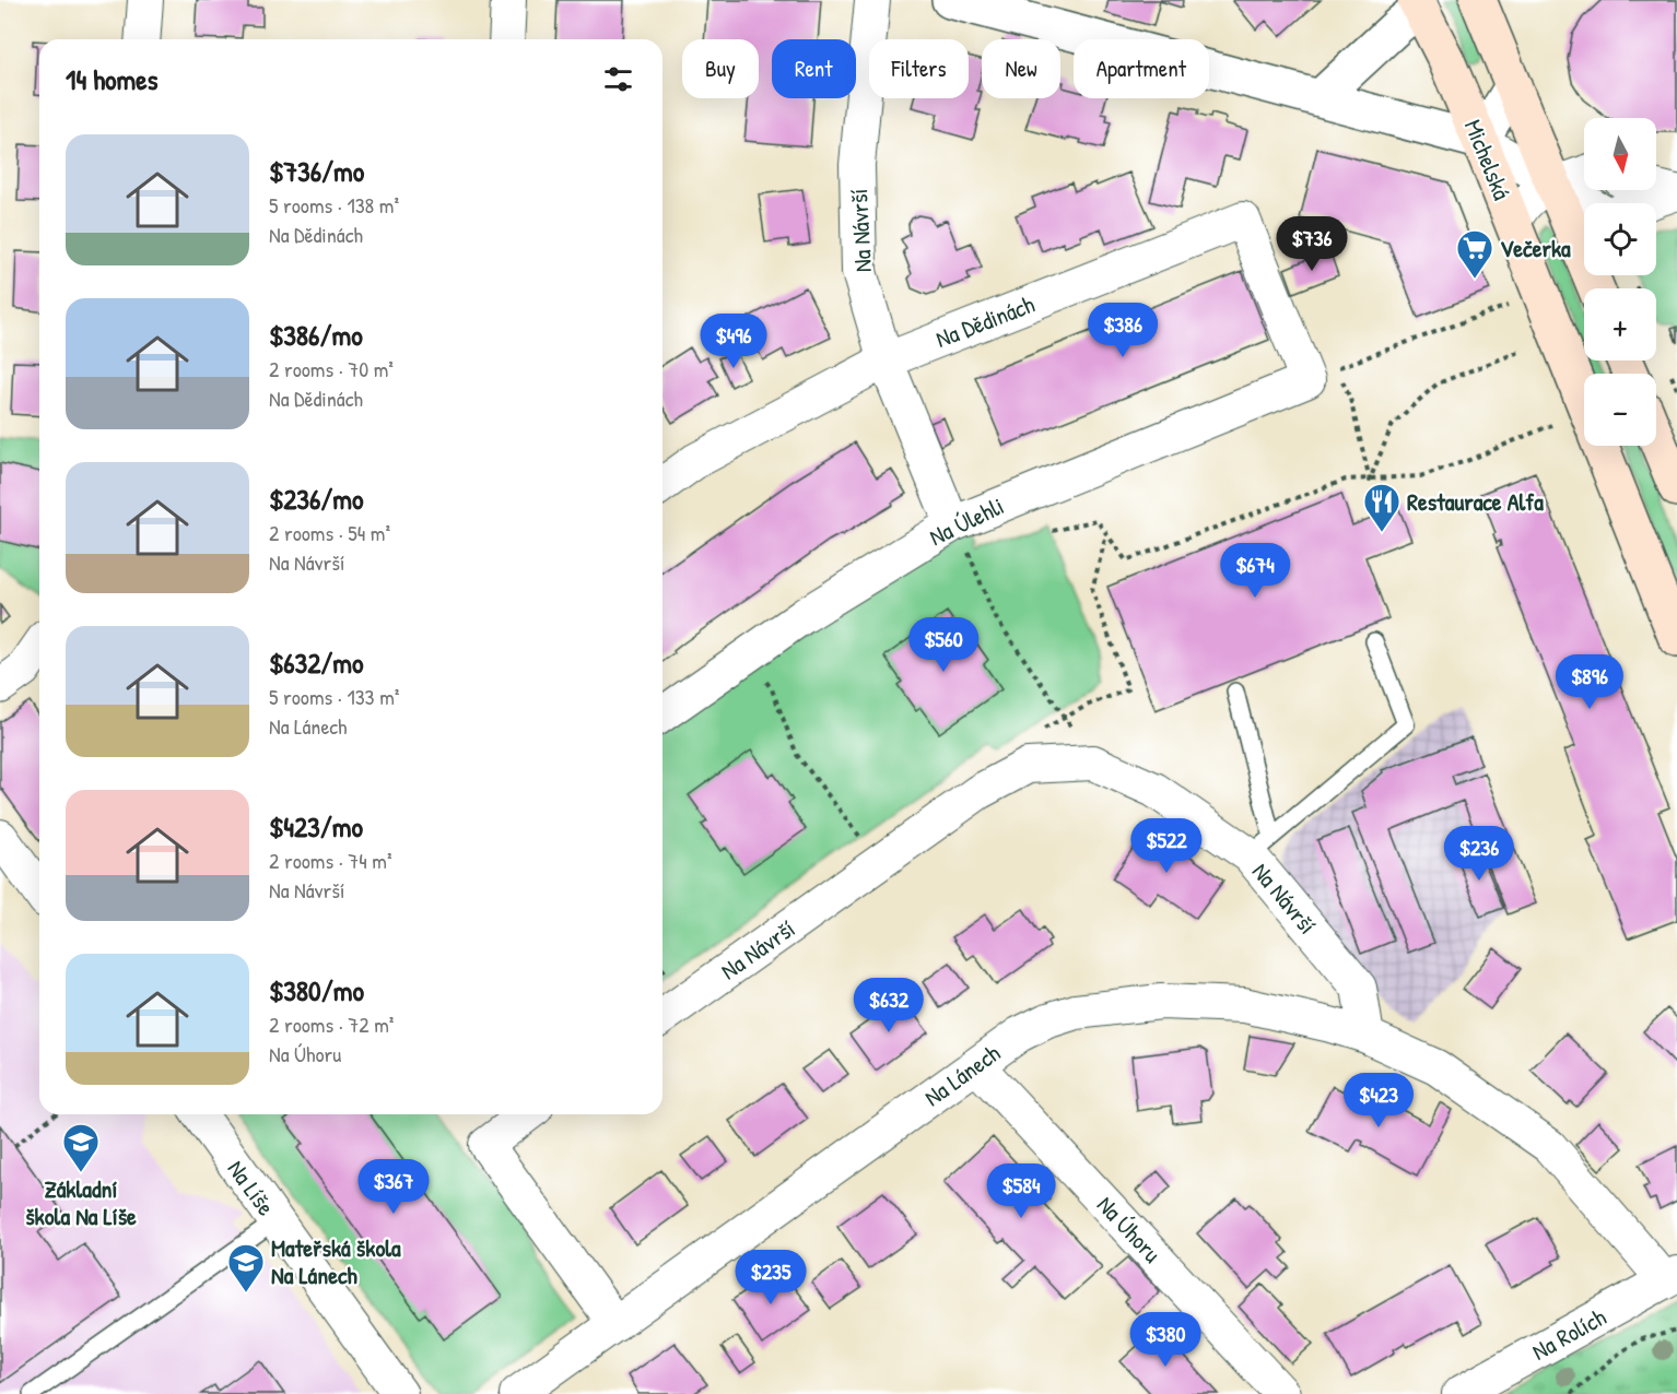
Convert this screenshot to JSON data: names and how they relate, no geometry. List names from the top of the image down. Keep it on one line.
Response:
{"streets":{"main road":["Michelská"],"street":["Na Návrší","Na Dědinách","Na Úlehli","Na Lánech","Na Líše","Na Úhoru","Na Rolích"]},"crossings":[["Na Návrší","Na Dědinách"],["Na Návrší","Na Úlehli"],["Na Návrší","Na Lánech"],["Na Dědinách","Na Úlehli"],["Na Lánech","Na Úhoru"]],"places":{"supermarket":["Večerka"],"restaurant":["Restaurace Alfa"],"school or university":["Základní škola Na Líše","Mateřská škola Na Lánech"]},"north":"bottom","page":{"chip":["Buy","Rent","Filters","New","Apartment"],"heading":"14 homes","map_buttons":["+","−"],"list":[{"name":"$736/mo","note":"5 rooms · 138 m² · Na Dědinách"},{"name":"$386/mo","note":"2 rooms · 70 m² · Na Dědinách"},{"name":"$236/mo","note":"2 rooms · 54 m² · Na Návrší"},{"name":"$632/mo","note":"5 rooms · 133 m² · Na Lánech"},{"name":"$423/mo","note":"2 rooms · 74 m² · Na Návrší"},{"name":"$380/mo","note":"2 rooms · 72 m² · Na Úhoru"}],"price":["$736","$386","$496","$674","$560","$896","$522","$236","$632","$423","$367","$584","$235","$380"]}}
